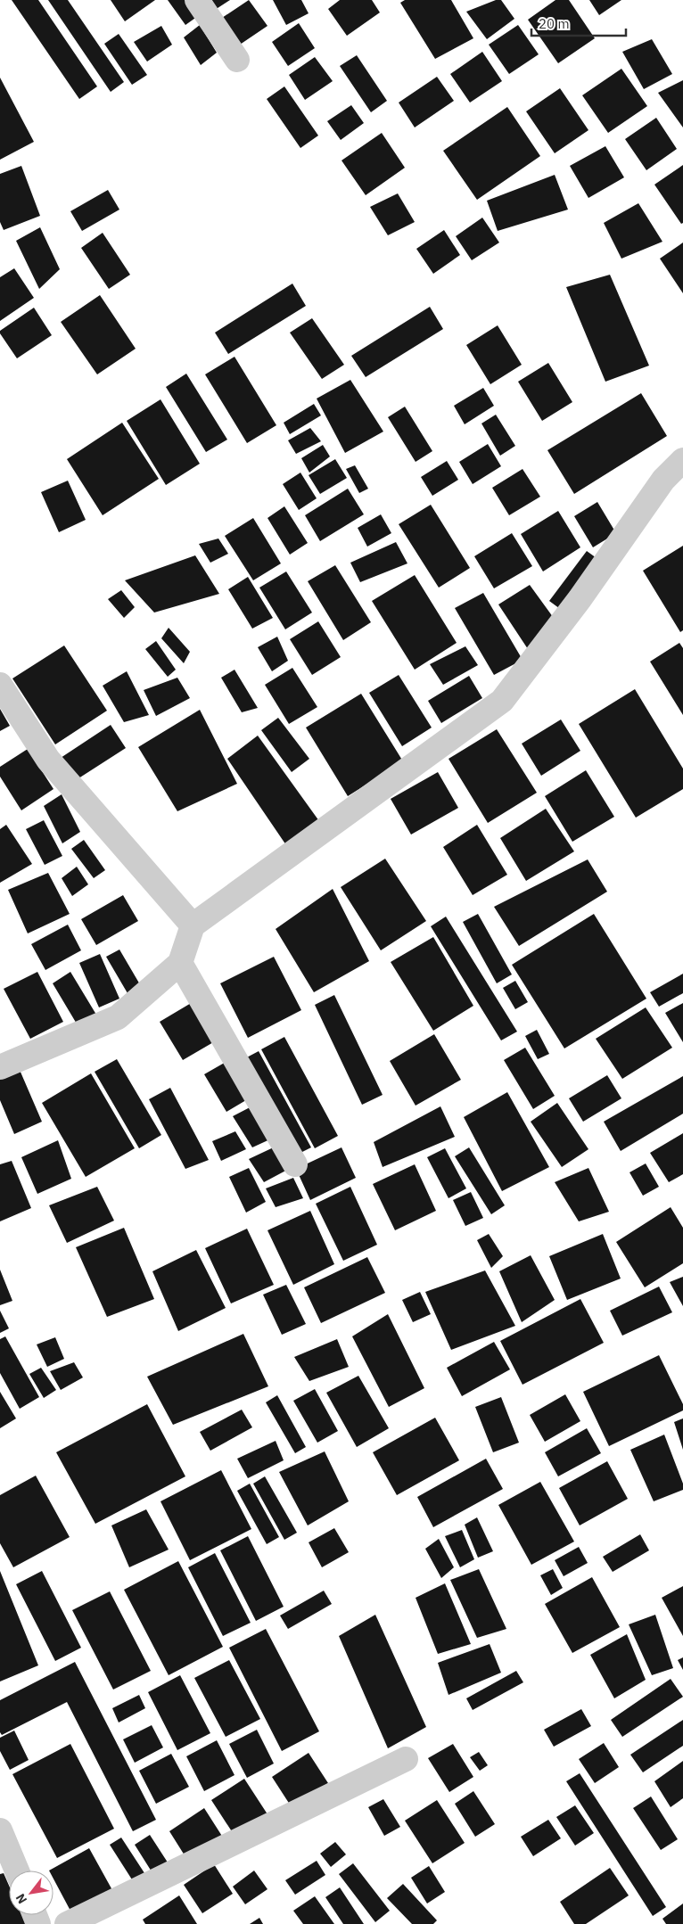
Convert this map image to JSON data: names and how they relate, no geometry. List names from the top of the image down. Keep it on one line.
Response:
{"scale_bar":"20 m","north":"bottom left"}
